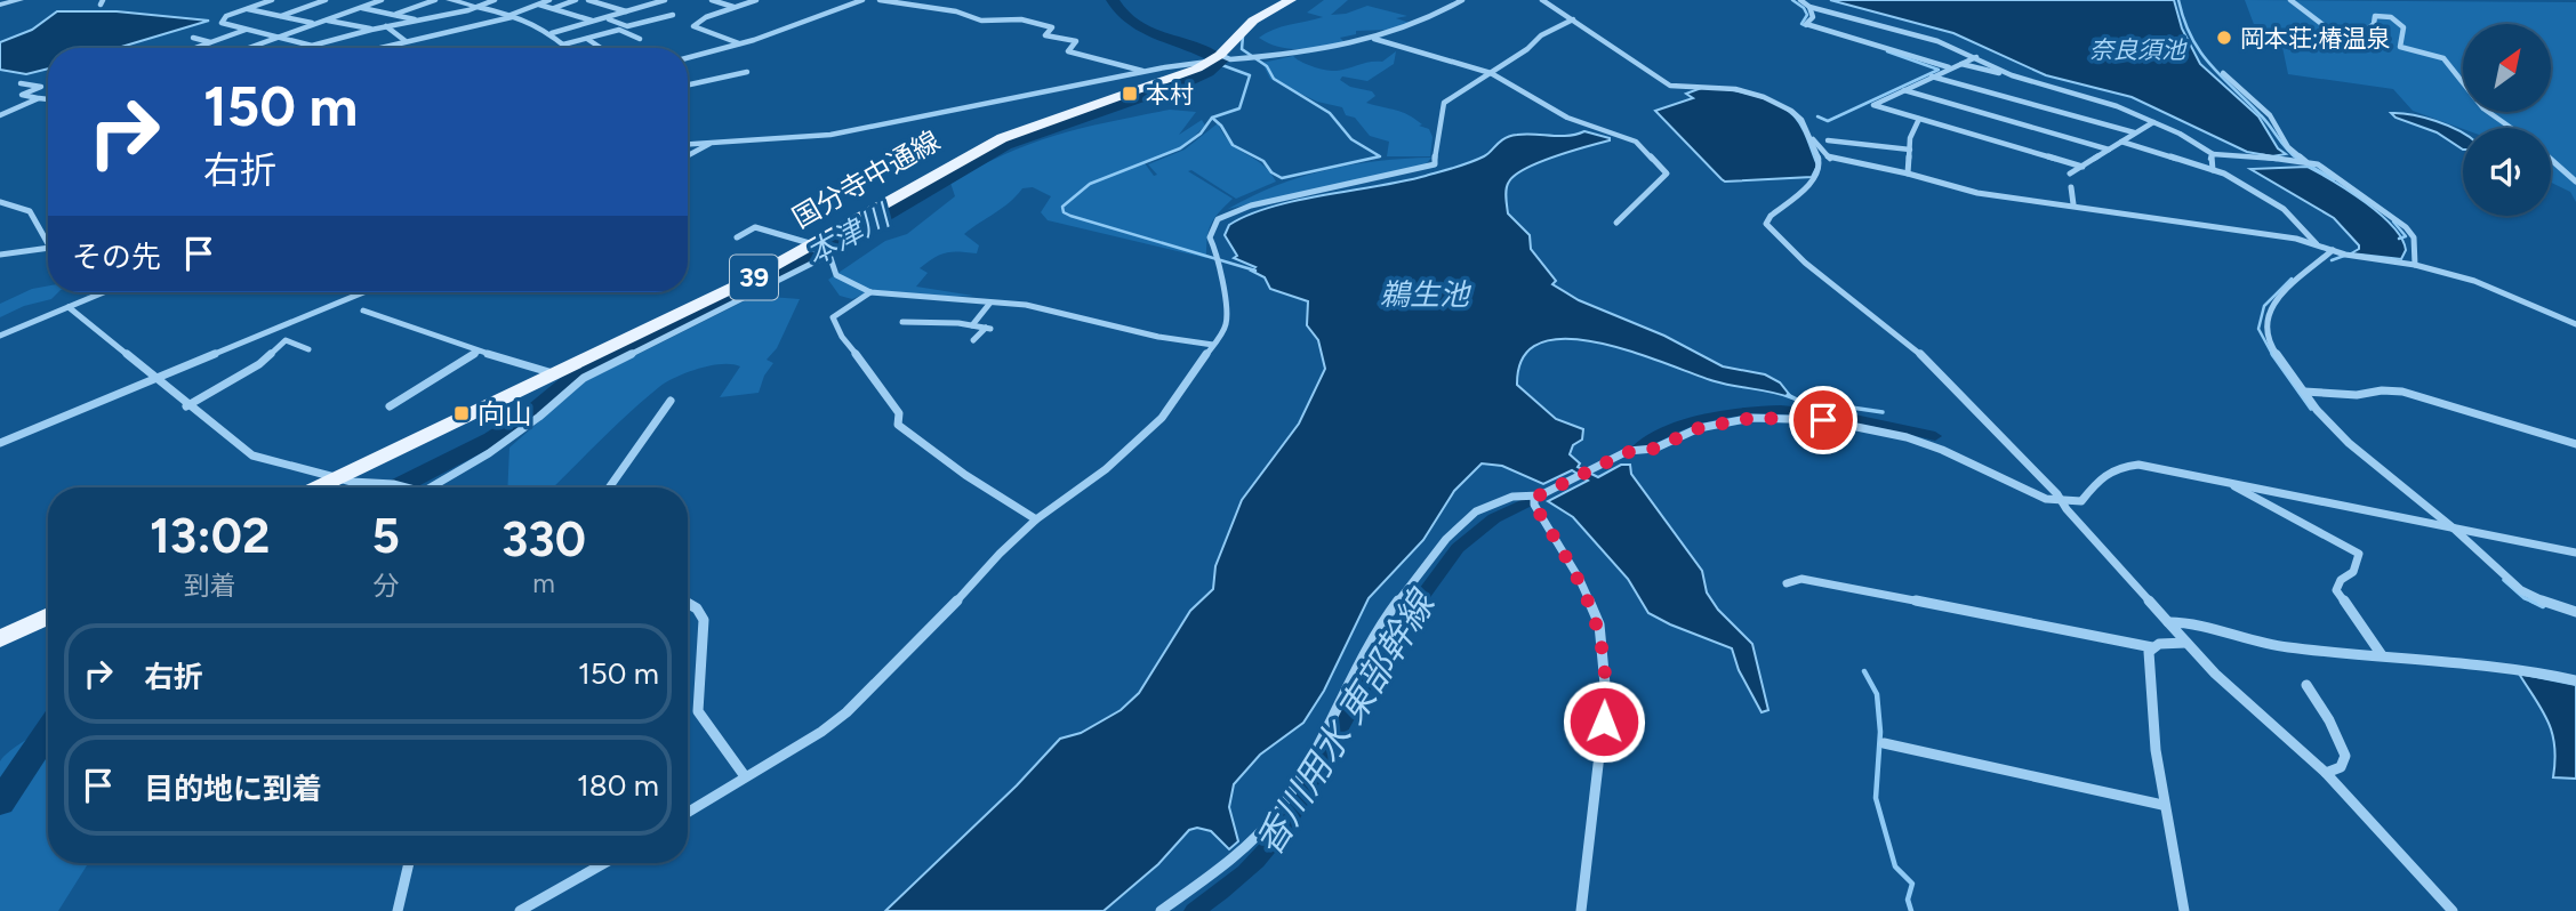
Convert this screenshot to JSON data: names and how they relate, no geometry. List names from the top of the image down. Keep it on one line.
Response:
{"streets":{"main road":["国分寺中通線","39"]},"water":["奈良須池","本津川","鵜生池","香川用水 東部幹線"],"places":{"other":["岡本荘;椿温泉"],"transit":["本村","向山"]},"north":"top right","page":{"turn":["150 m","右折"],"then":"その先","eta":["13:02","到着","5","分","330","m"],"list":[{"name":"右折","value":"150 m"},{"name":"目的地に到着","value":"180 m"}]}}
